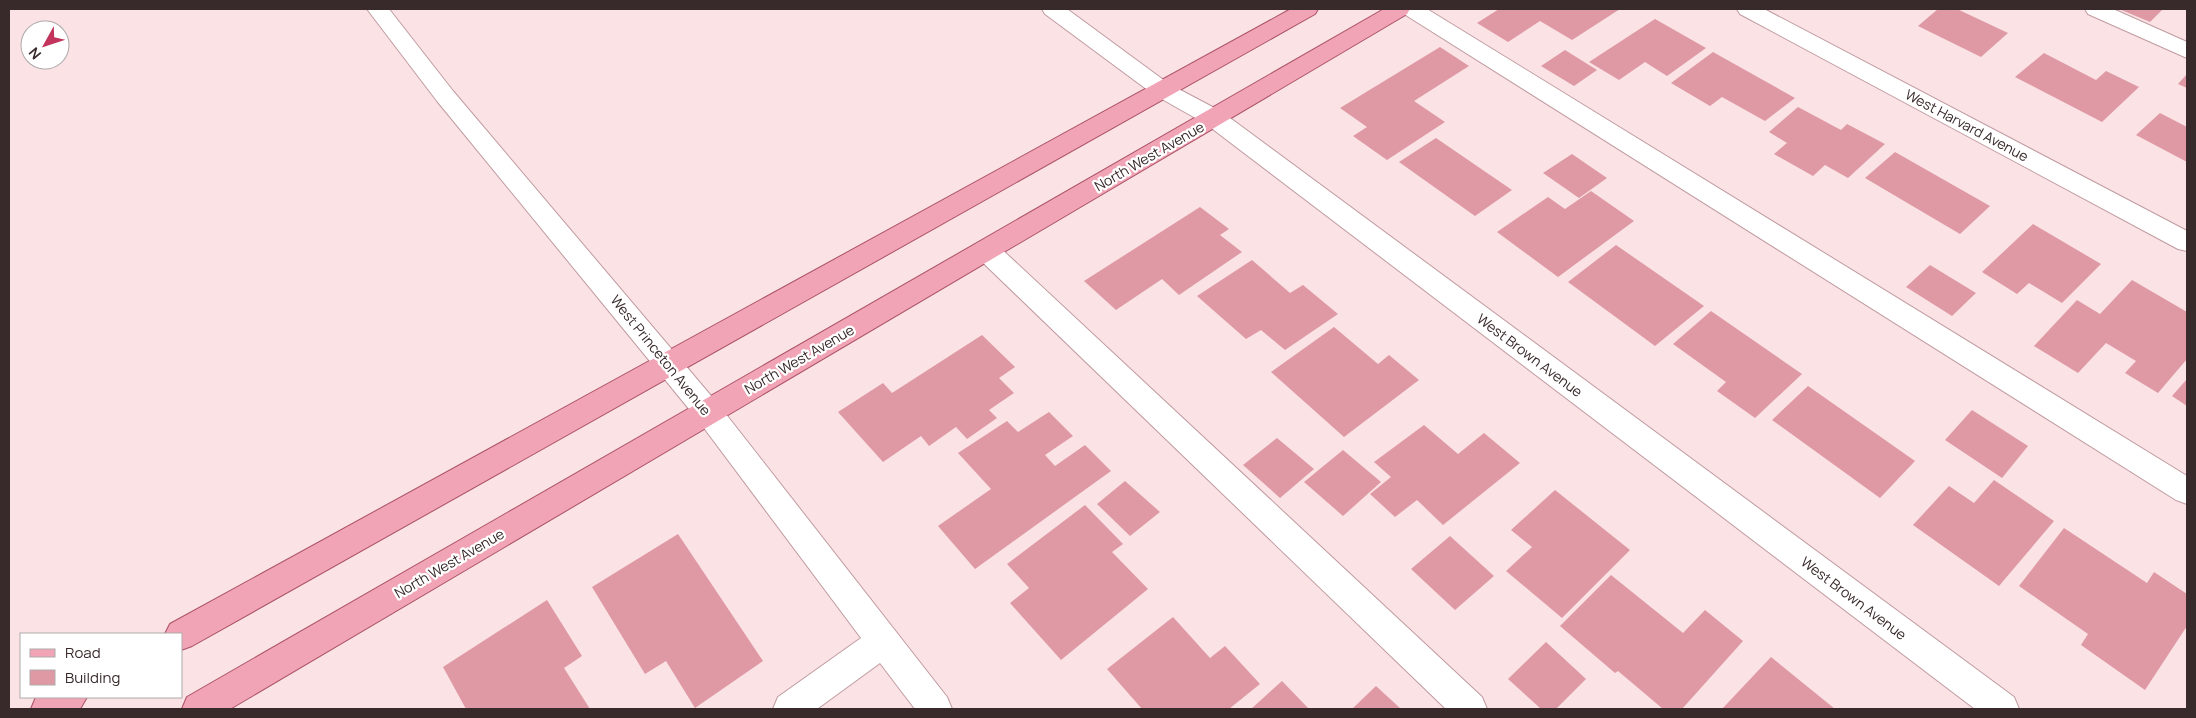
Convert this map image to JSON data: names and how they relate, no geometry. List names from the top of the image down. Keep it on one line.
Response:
{"streets":{"main road":["North West Avenue"],"street":["West Harvard Avenue","West Princeton Avenue","West Brown Avenue"]},"crossings":[["North West Avenue","West Princeton Avenue"],["North West Avenue","West Brown Avenue"]],"legend":["Road","Building"],"north":"bottom left"}
